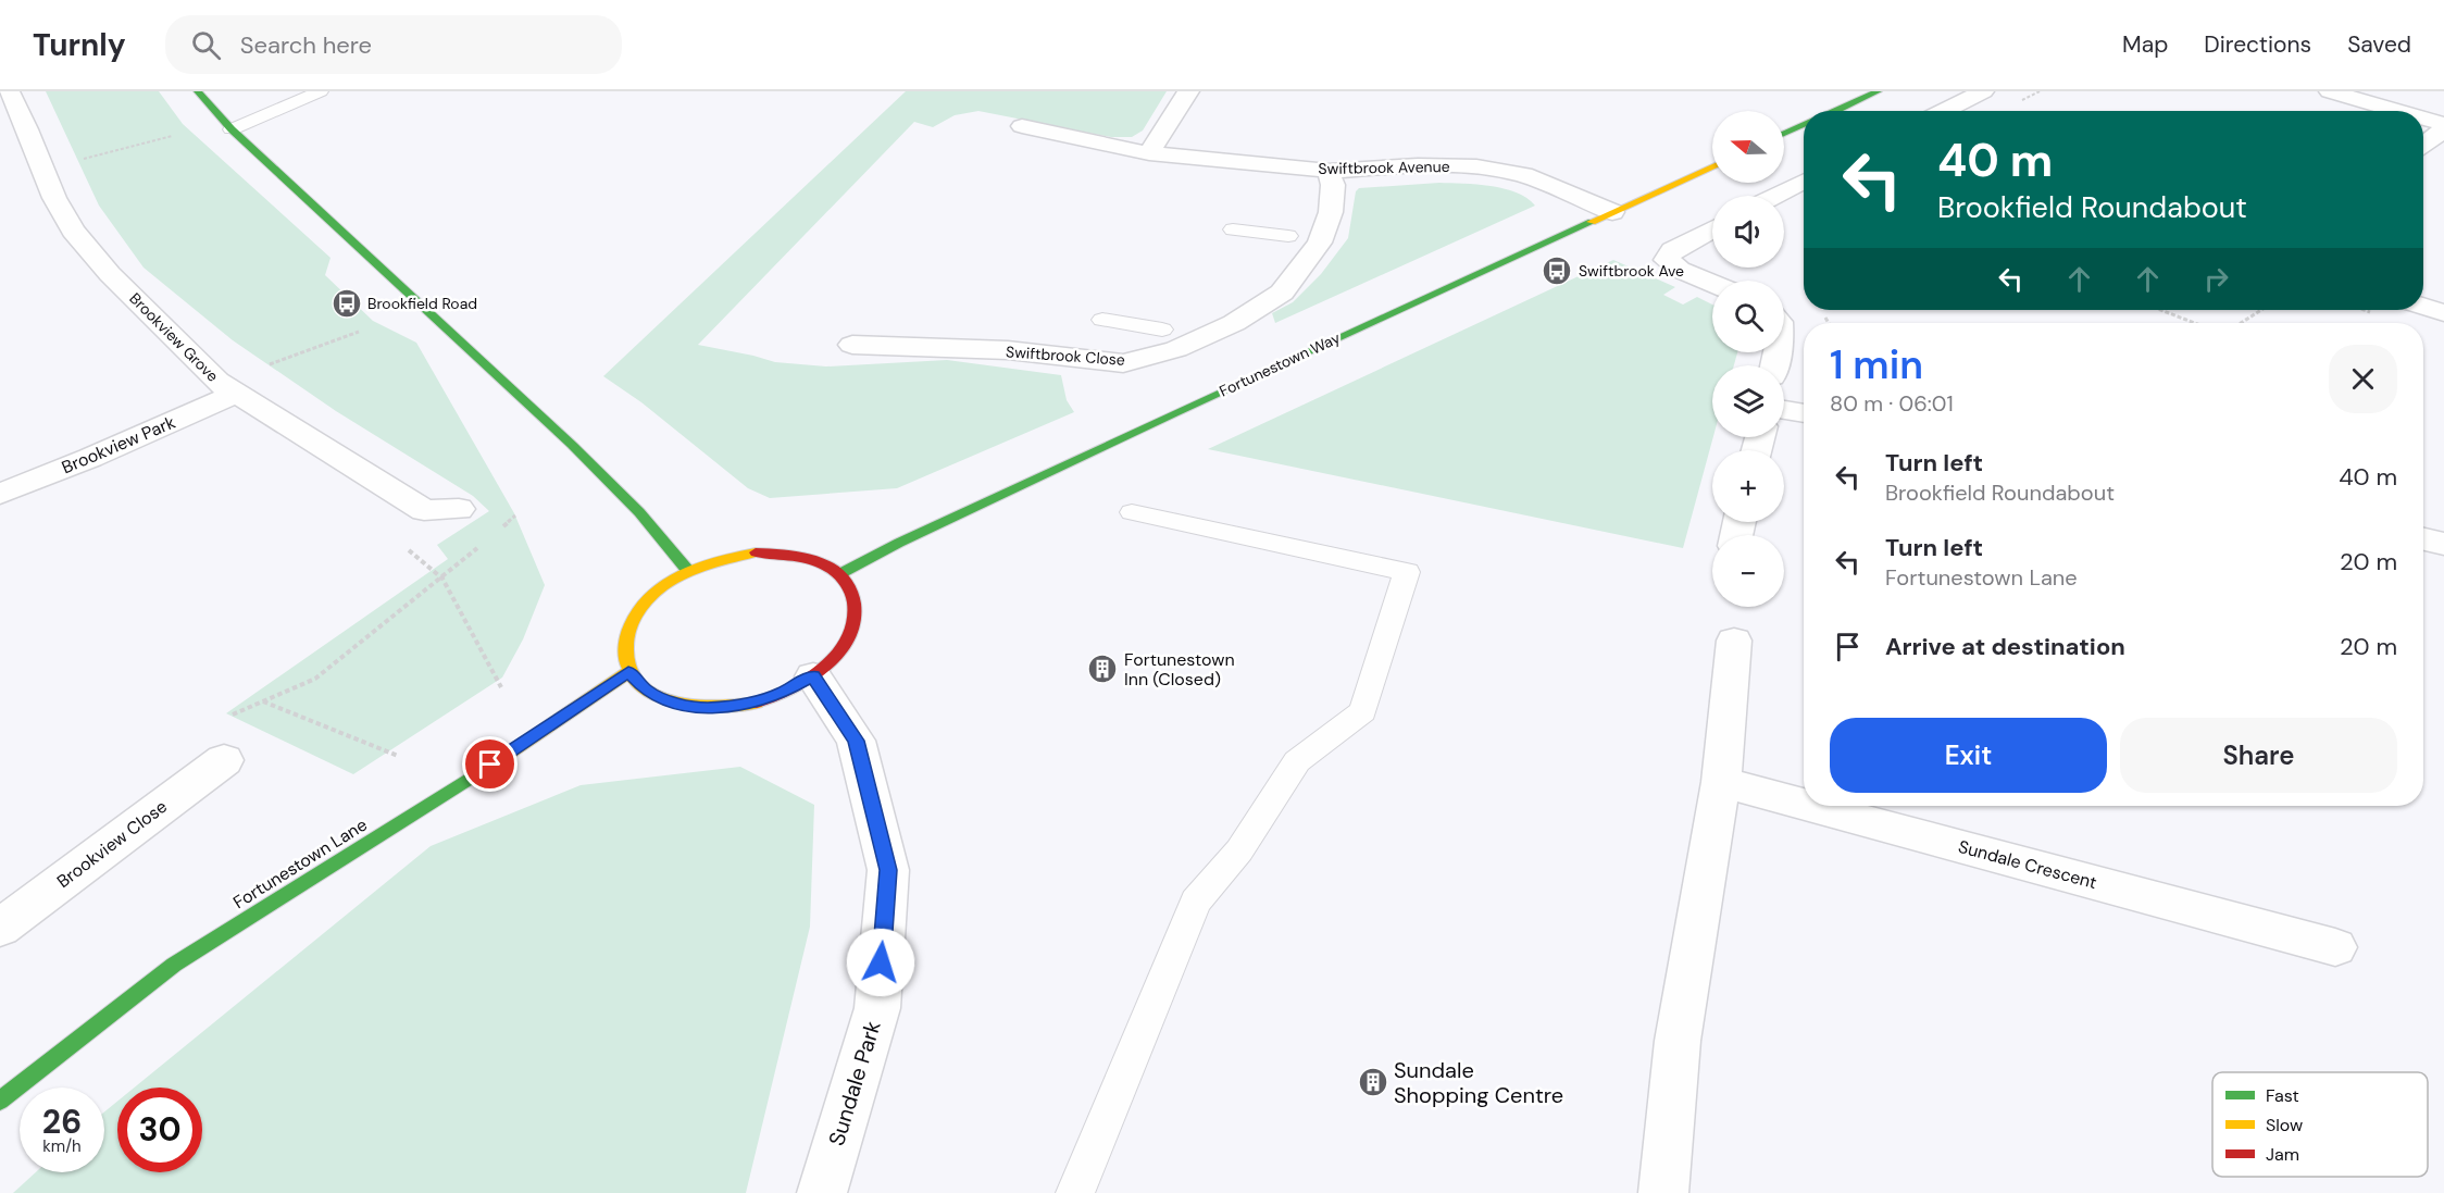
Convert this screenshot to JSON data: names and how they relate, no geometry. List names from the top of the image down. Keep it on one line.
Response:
{"streets":{"street":["Swiftbrook Avenue","Brookview Grove","Swiftbrook Close","Fortunestown Way","Brookview Park","Brookview Close","Fortunestown Lane","Sundale Crescent","Sundale Park"]},"crossings":[["Swiftbrook Avenue","Swiftbrook Close"],["Swiftbrook Avenue","Fortunestown Way"],["Brookview Grove","Brookview Park"],["Fortunestown Way","Fortunestown Lane"],["Fortunestown Way","Sundale Park"],["Fortunestown Lane","Sundale Park"]],"places":{"bus stop":["Swiftbrook Ave","Brookfield Road"],"building":["Fortunestown Inn (Closed)","Sundale Shopping Centre"]},"legend":["Fast","Slow","Jam"],"north":"left","page":{"header":"Turnly","search":"Search here","nav":["Map","Directions","Saved"],"map_buttons":["+","−"],"turn":["40 m","Brookfield Roundabout"],"heading":["1 min","80 m · 06:01"],"list":[{"name":"Turn left","note":"Brookfield Roundabout","value":"40 m"},{"name":"Turn left","note":"Fortunestown Lane","value":"20 m"},{"name":"Arrive at destination","value":"20 m"}],"buttons":["Exit","Share"],"speed":"26 km/h","limit":"30"}}
